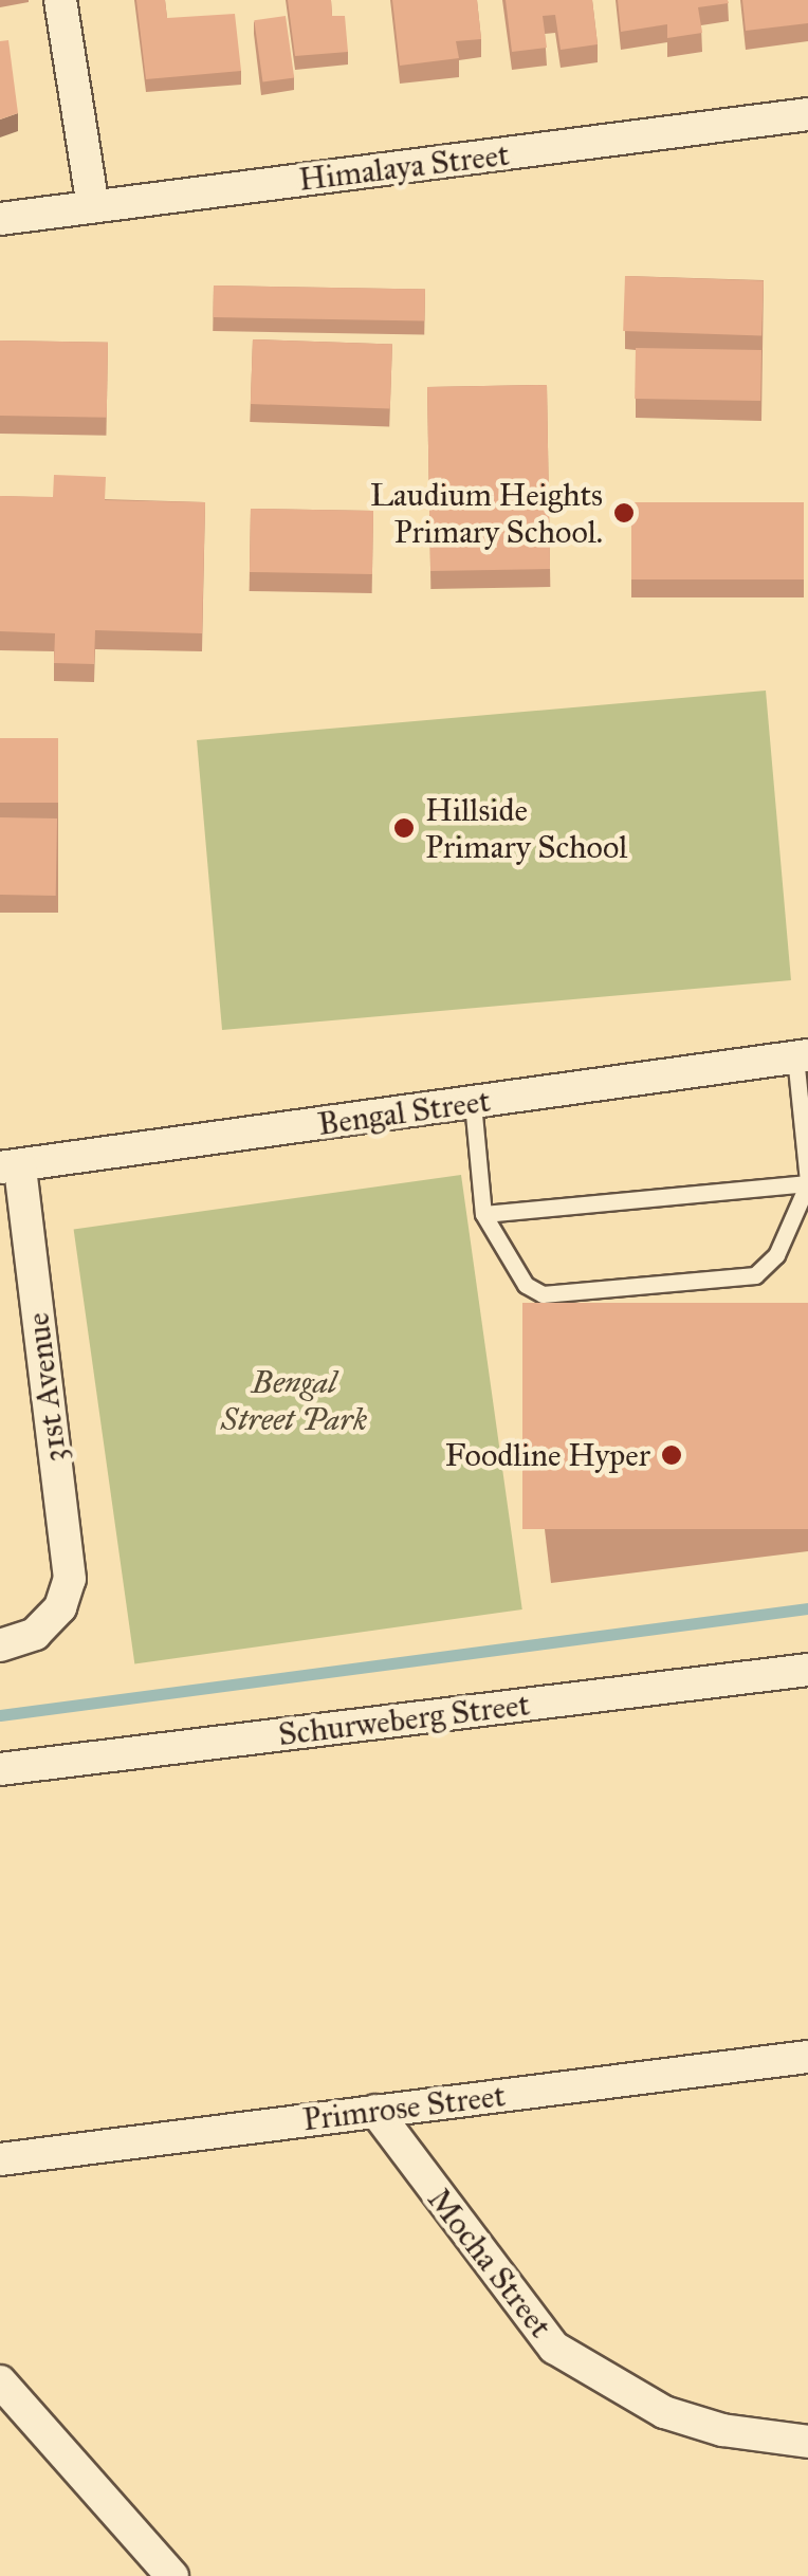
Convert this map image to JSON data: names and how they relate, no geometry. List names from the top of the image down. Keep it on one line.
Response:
{"streets":{"street":["Himalaya Street","Bengal Street","31st Avenue","Schurweberg Street","Primrose Street","Mocha Street"]},"crossings":[["Bengal Street","31st Avenue"],["Primrose Street","Mocha Street"]],"parks":["Bengal Street Park"],"places":["Laudium Heights Primary School.","Hillside Primary School","Foodline Hyper"]}
